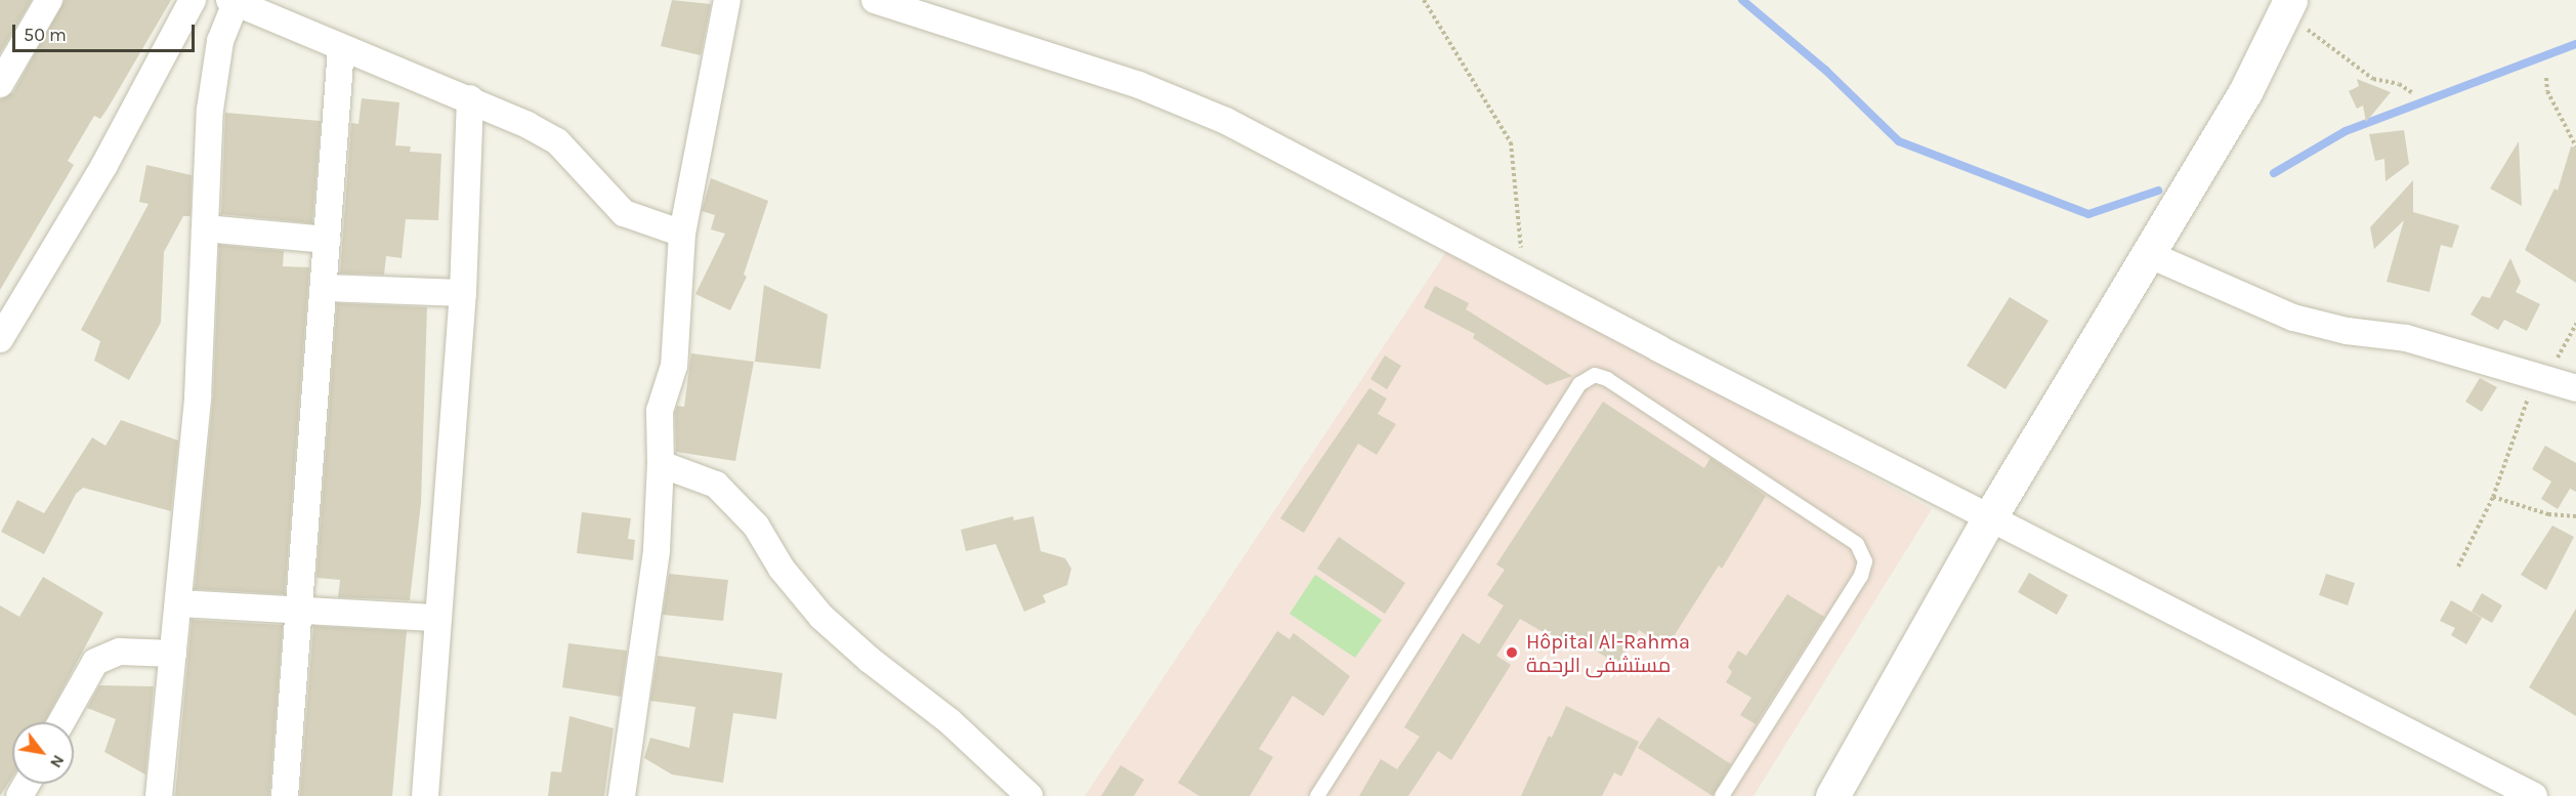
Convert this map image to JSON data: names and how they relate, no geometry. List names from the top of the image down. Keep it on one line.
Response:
{"places":["Hôpital Al-Rahma مستشفى الرحمة"],"scale_bar":"50 m","north":"bottom right"}
